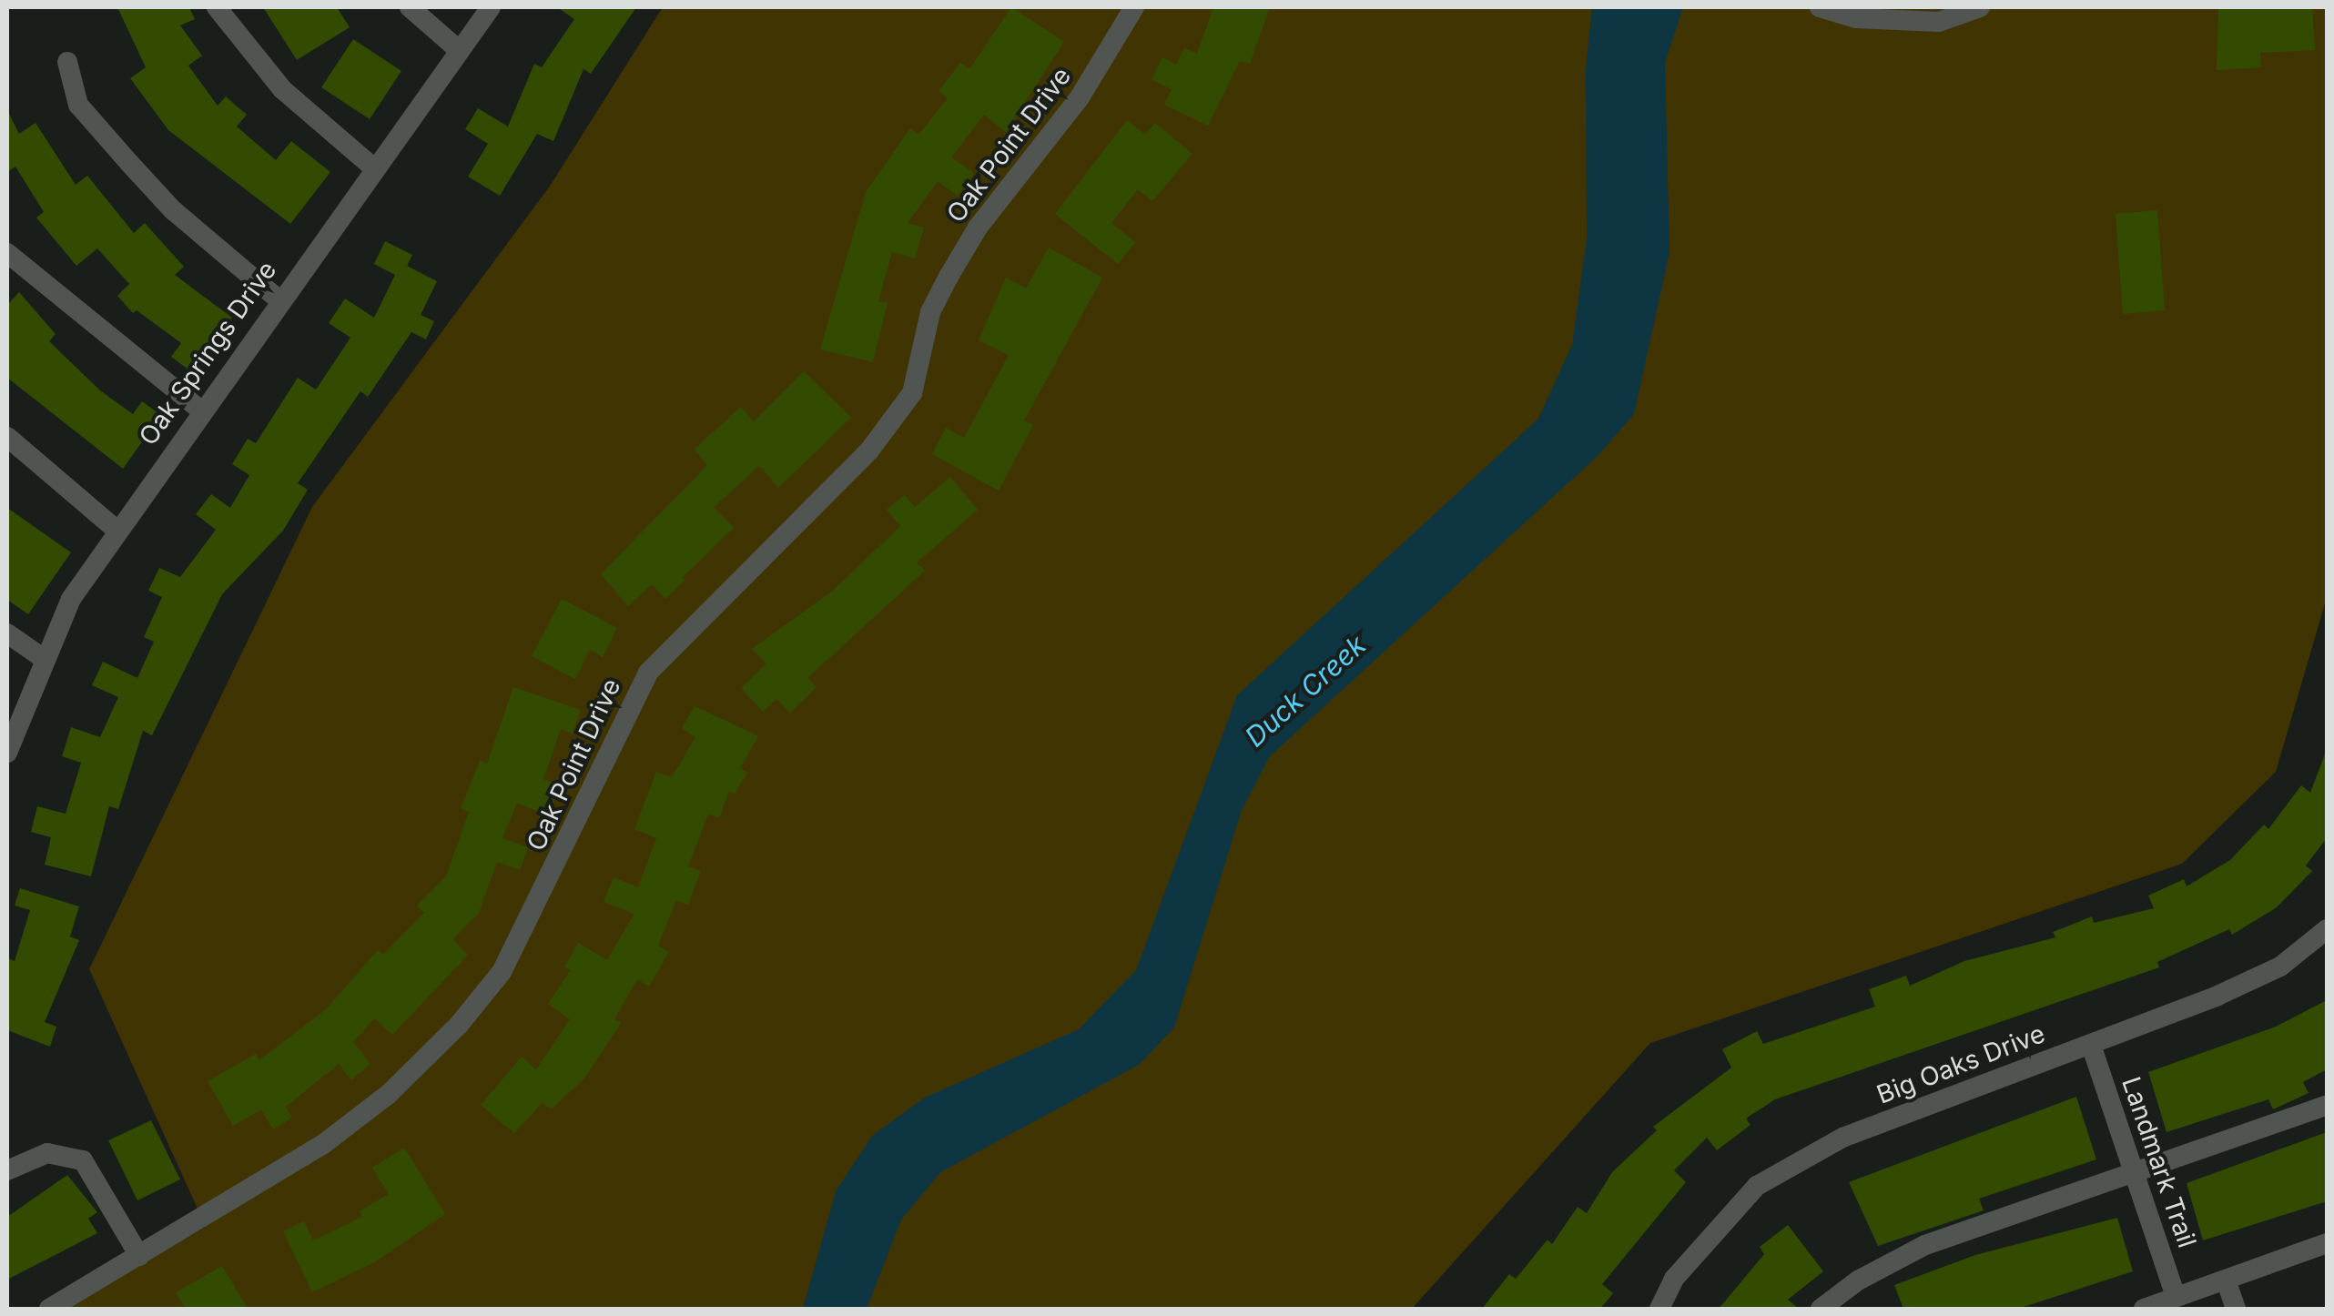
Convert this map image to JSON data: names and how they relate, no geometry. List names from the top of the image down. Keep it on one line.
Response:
{"streets":{"street":["Oak Point Drive","Oak Springs Drive","Big Oaks Drive","Landmark Trail"]},"crossings":[["Big Oaks Drive","Landmark Trail"]],"water":["Duck Creek"]}
